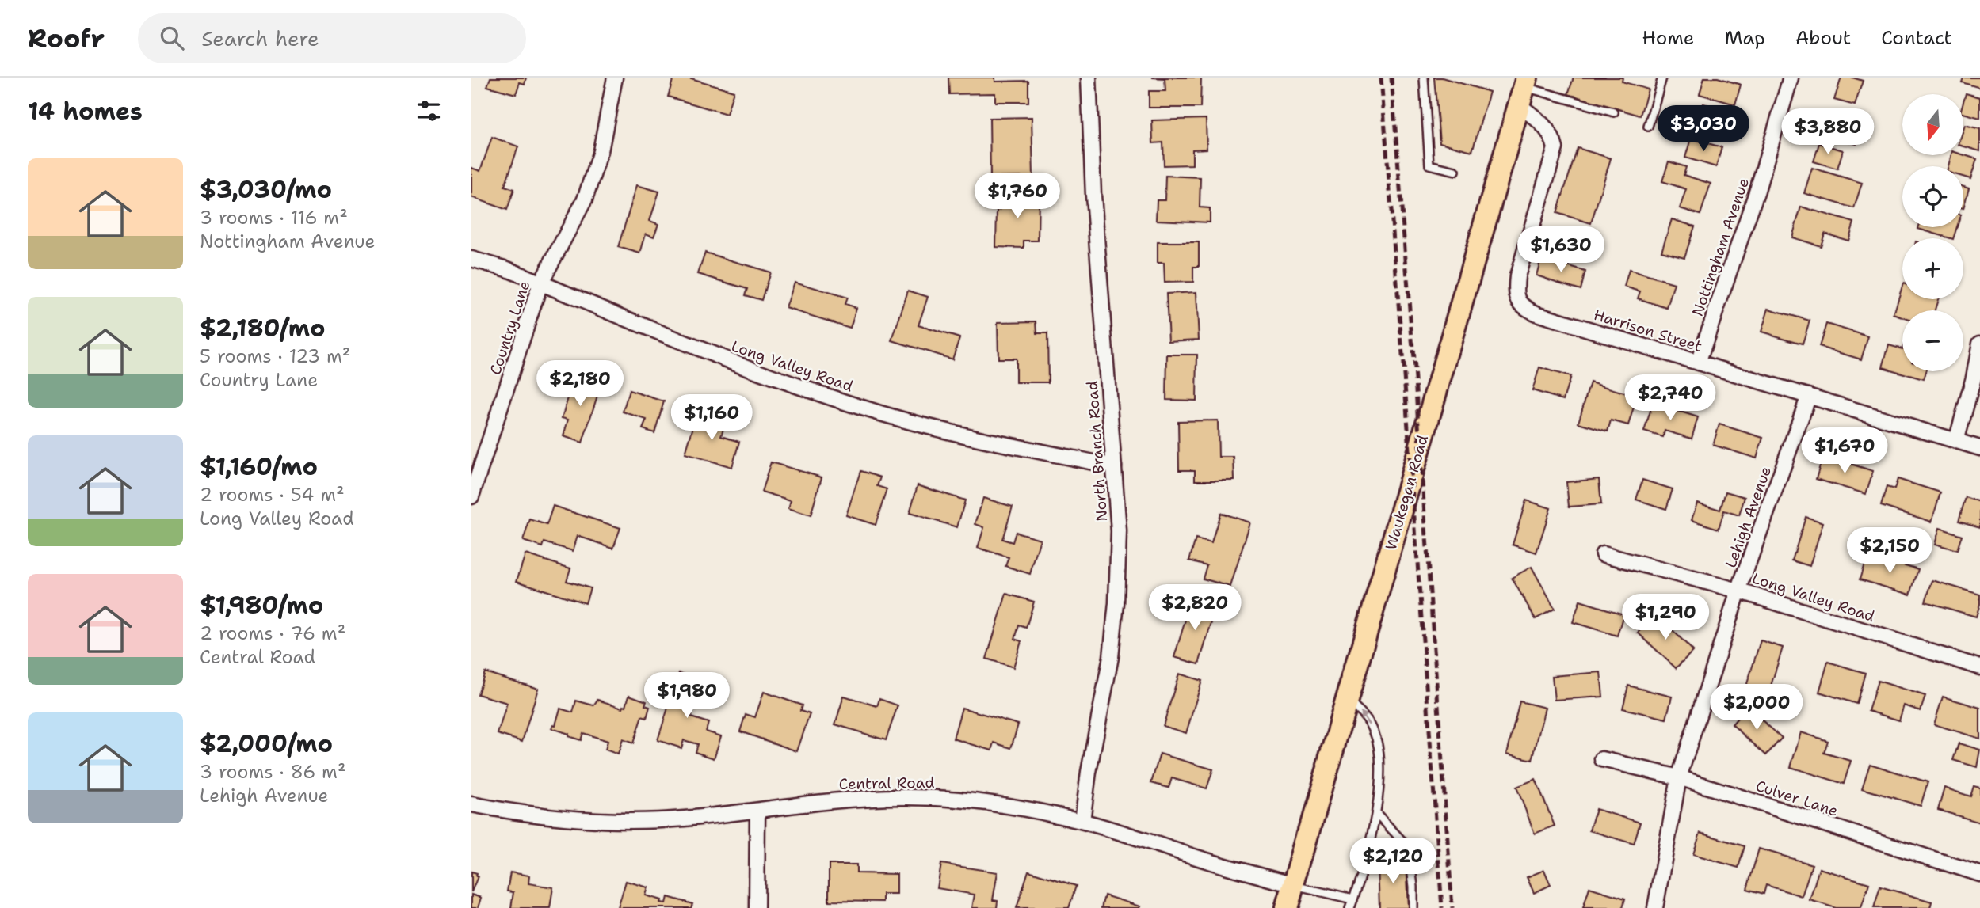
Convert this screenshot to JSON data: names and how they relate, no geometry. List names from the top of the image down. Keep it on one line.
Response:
{"streets":{"main road":["Waukegan Road"],"street":["Nottingham Avenue","Country Lane","Harrison Street","Long Valley Road","North Branch Road","Lehigh Avenue","Central Road","Culver Lane"]},"crossings":[["Nottingham Avenue","Harrison Street"],["Country Lane","Long Valley Road"],["Harrison Street","Waukegan Road"],["Harrison Street","Lehigh Avenue"],["Long Valley Road","North Branch Road"],["Long Valley Road","Lehigh Avenue"],["North Branch Road","Central Road"],["Waukegan Road","Central Road"],["Lehigh Avenue","Culver Lane"]],"north":"bottom","page":{"header":"Roofr","search":"Search here","nav":["Home","Map","About","Contact"],"heading":"14 homes","map_buttons":["+","−"],"price":["$3,030","$3,880","$1,760","$1,630","$2,180","$2,740","$1,160","$1,670","$2,150","$2,820","$1,290","$1,980","$2,000","$2,120"],"list":[{"name":"$3,030/mo","note":"3 rooms · 116 m² · Nottingham Avenue"},{"name":"$2,180/mo","note":"5 rooms · 123 m² · Country Lane"},{"name":"$1,160/mo","note":"2 rooms · 54 m² · Long Valley Road"},{"name":"$1,980/mo","note":"2 rooms · 76 m² · Central Road"},{"name":"$2,000/mo","note":"3 rooms · 86 m² · Lehigh Avenue"}]}}
